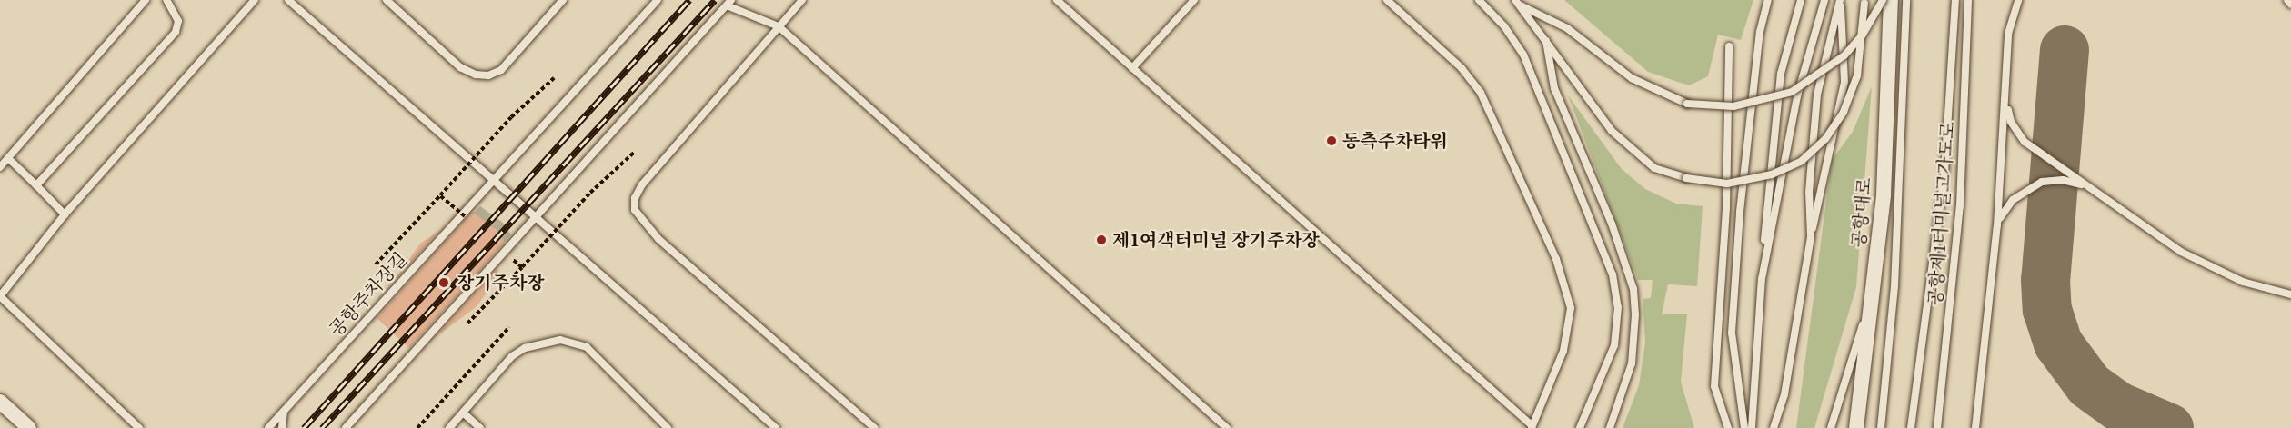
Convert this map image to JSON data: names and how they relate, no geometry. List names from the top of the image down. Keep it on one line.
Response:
{"streets":{"street":["공항대로"],"lane":["공항제1터미널고가도로","공항주차장길"]},"places":["동측주차타워","제1여객터미널 장기주차장","장기주차장"]}
